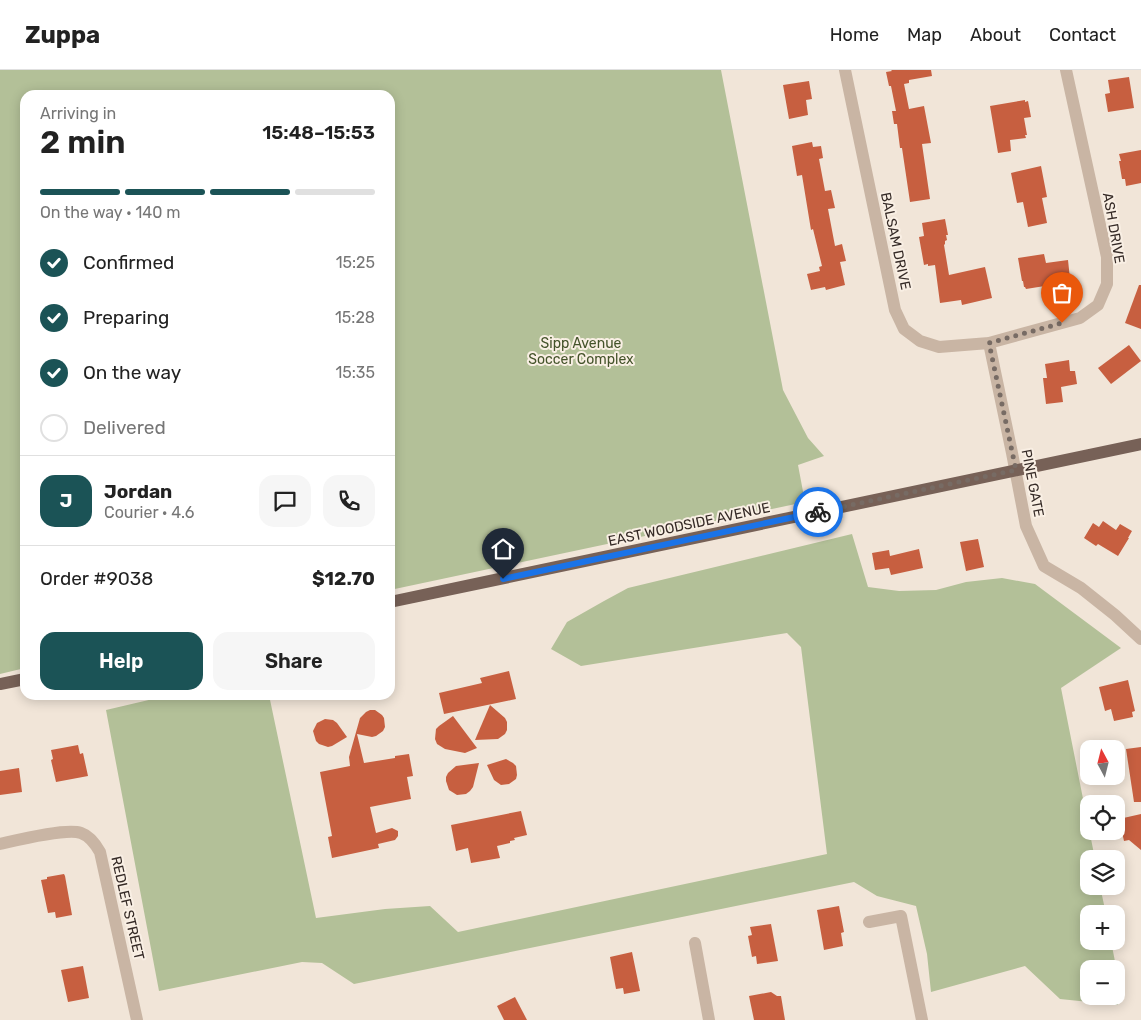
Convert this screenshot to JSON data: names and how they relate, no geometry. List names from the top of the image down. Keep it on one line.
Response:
{"streets":{"main road":["EAST WOODSIDE AVENUE"],"street":["ASH DRIVE","BALSAM DRIVE","PINE GATE","REDLEF STREET"]},"crossings":[["ASH DRIVE","BALSAM DRIVE"],["ASH DRIVE","PINE GATE"],["BALSAM DRIVE","PINE GATE"],["PINE GATE","EAST WOODSIDE AVENUE"]],"parks":["Sipp Avenue Soccer Complex"],"north":"top","page":{"header":"Zuppa","nav":["Home","Map","About","Contact"],"heading":["2 min","Arriving in","15:48–15:53"],"panel":["Jordan","Courier · 4.6","Order #9038","$12.70"],"bar":"On the way · 140 m","list":[["Confirmed","15:25"],["Preparing","15:28"],["On the way","15:35"],"Delivered"],"round":"J","buttons":["Help","Share"],"map_buttons":["+","−"]}}
